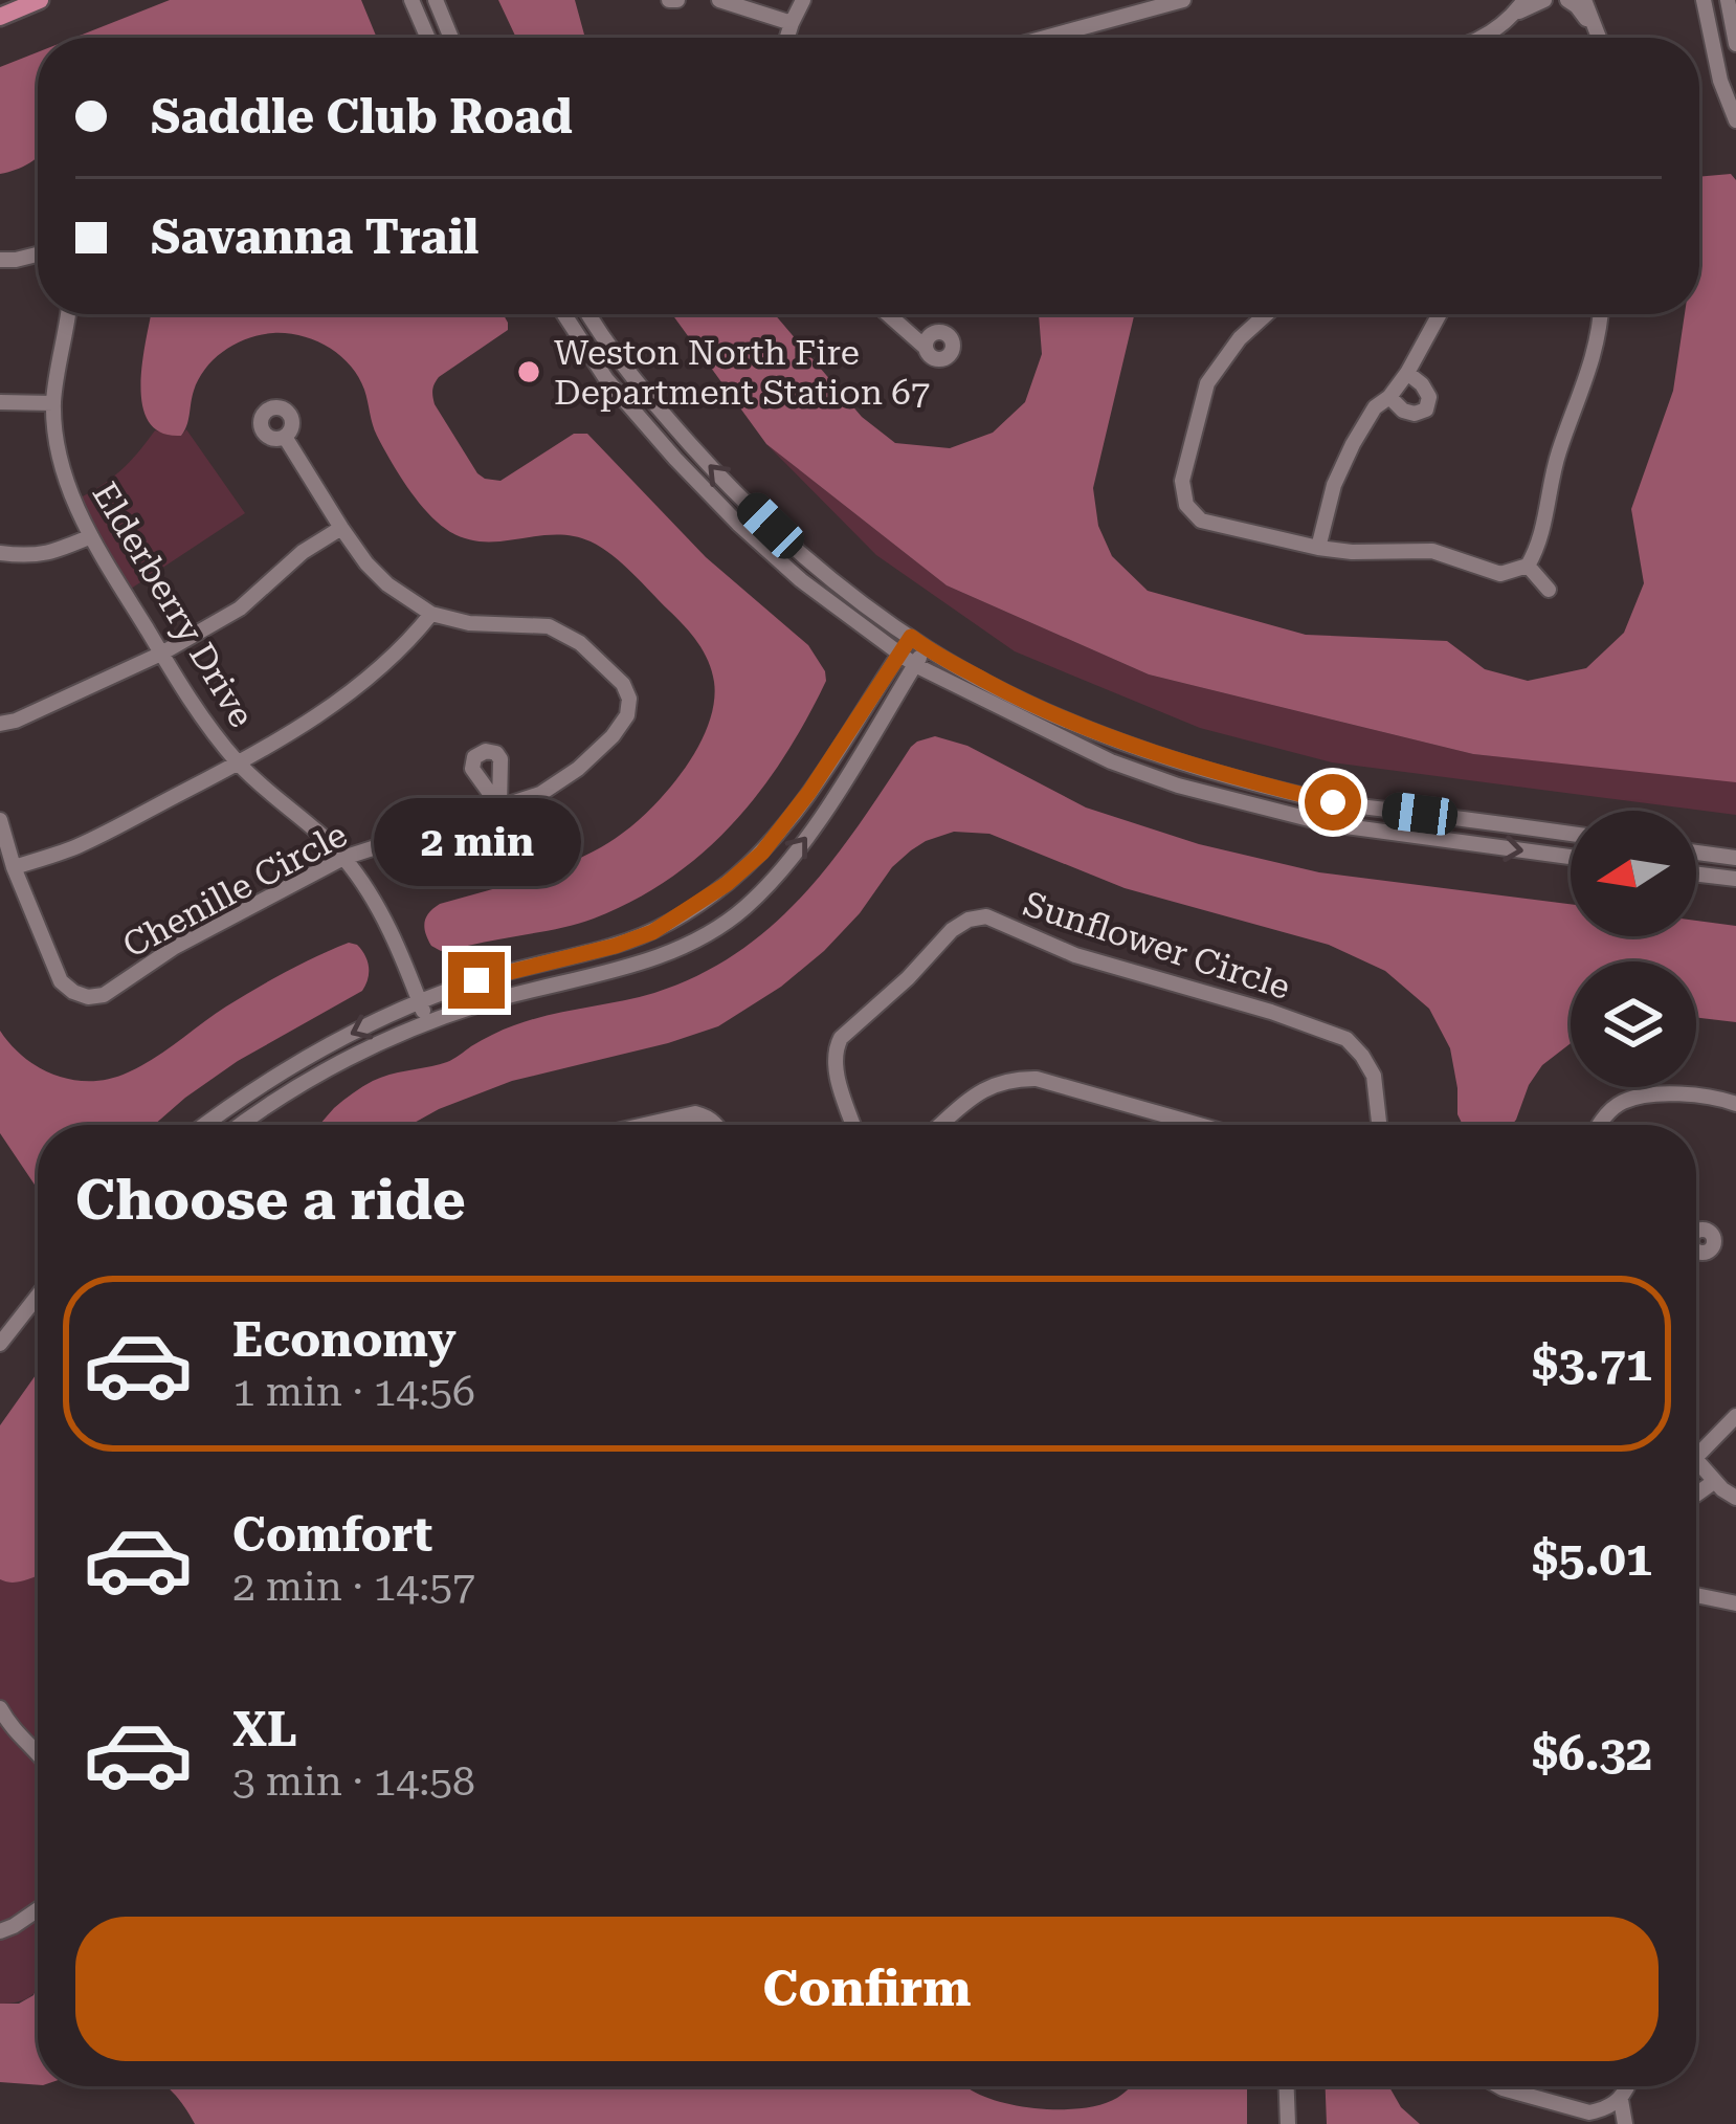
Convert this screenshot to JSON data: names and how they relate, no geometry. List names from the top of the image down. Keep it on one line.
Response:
{"streets":{"street":["Elderberry Drive","Chenille Circle","Sunflower Circle"]},"crossings":[["Elderberry Drive","Chenille Circle"]],"places":["Weston North Fire Department Station 67"],"north":"left","page":{"banner":["Saddle Club Road","Savanna Trail"],"bubble":"2 min","heading":"Choose a ride","list":[{"name":"Economy","note":"1 min · 14:56","value":"$3.71"},{"name":"Comfort","note":"2 min · 14:57","value":"$5.01"},{"name":"XL","note":"3 min · 14:58","value":"$6.32"}],"buttons":"Confirm"}}
